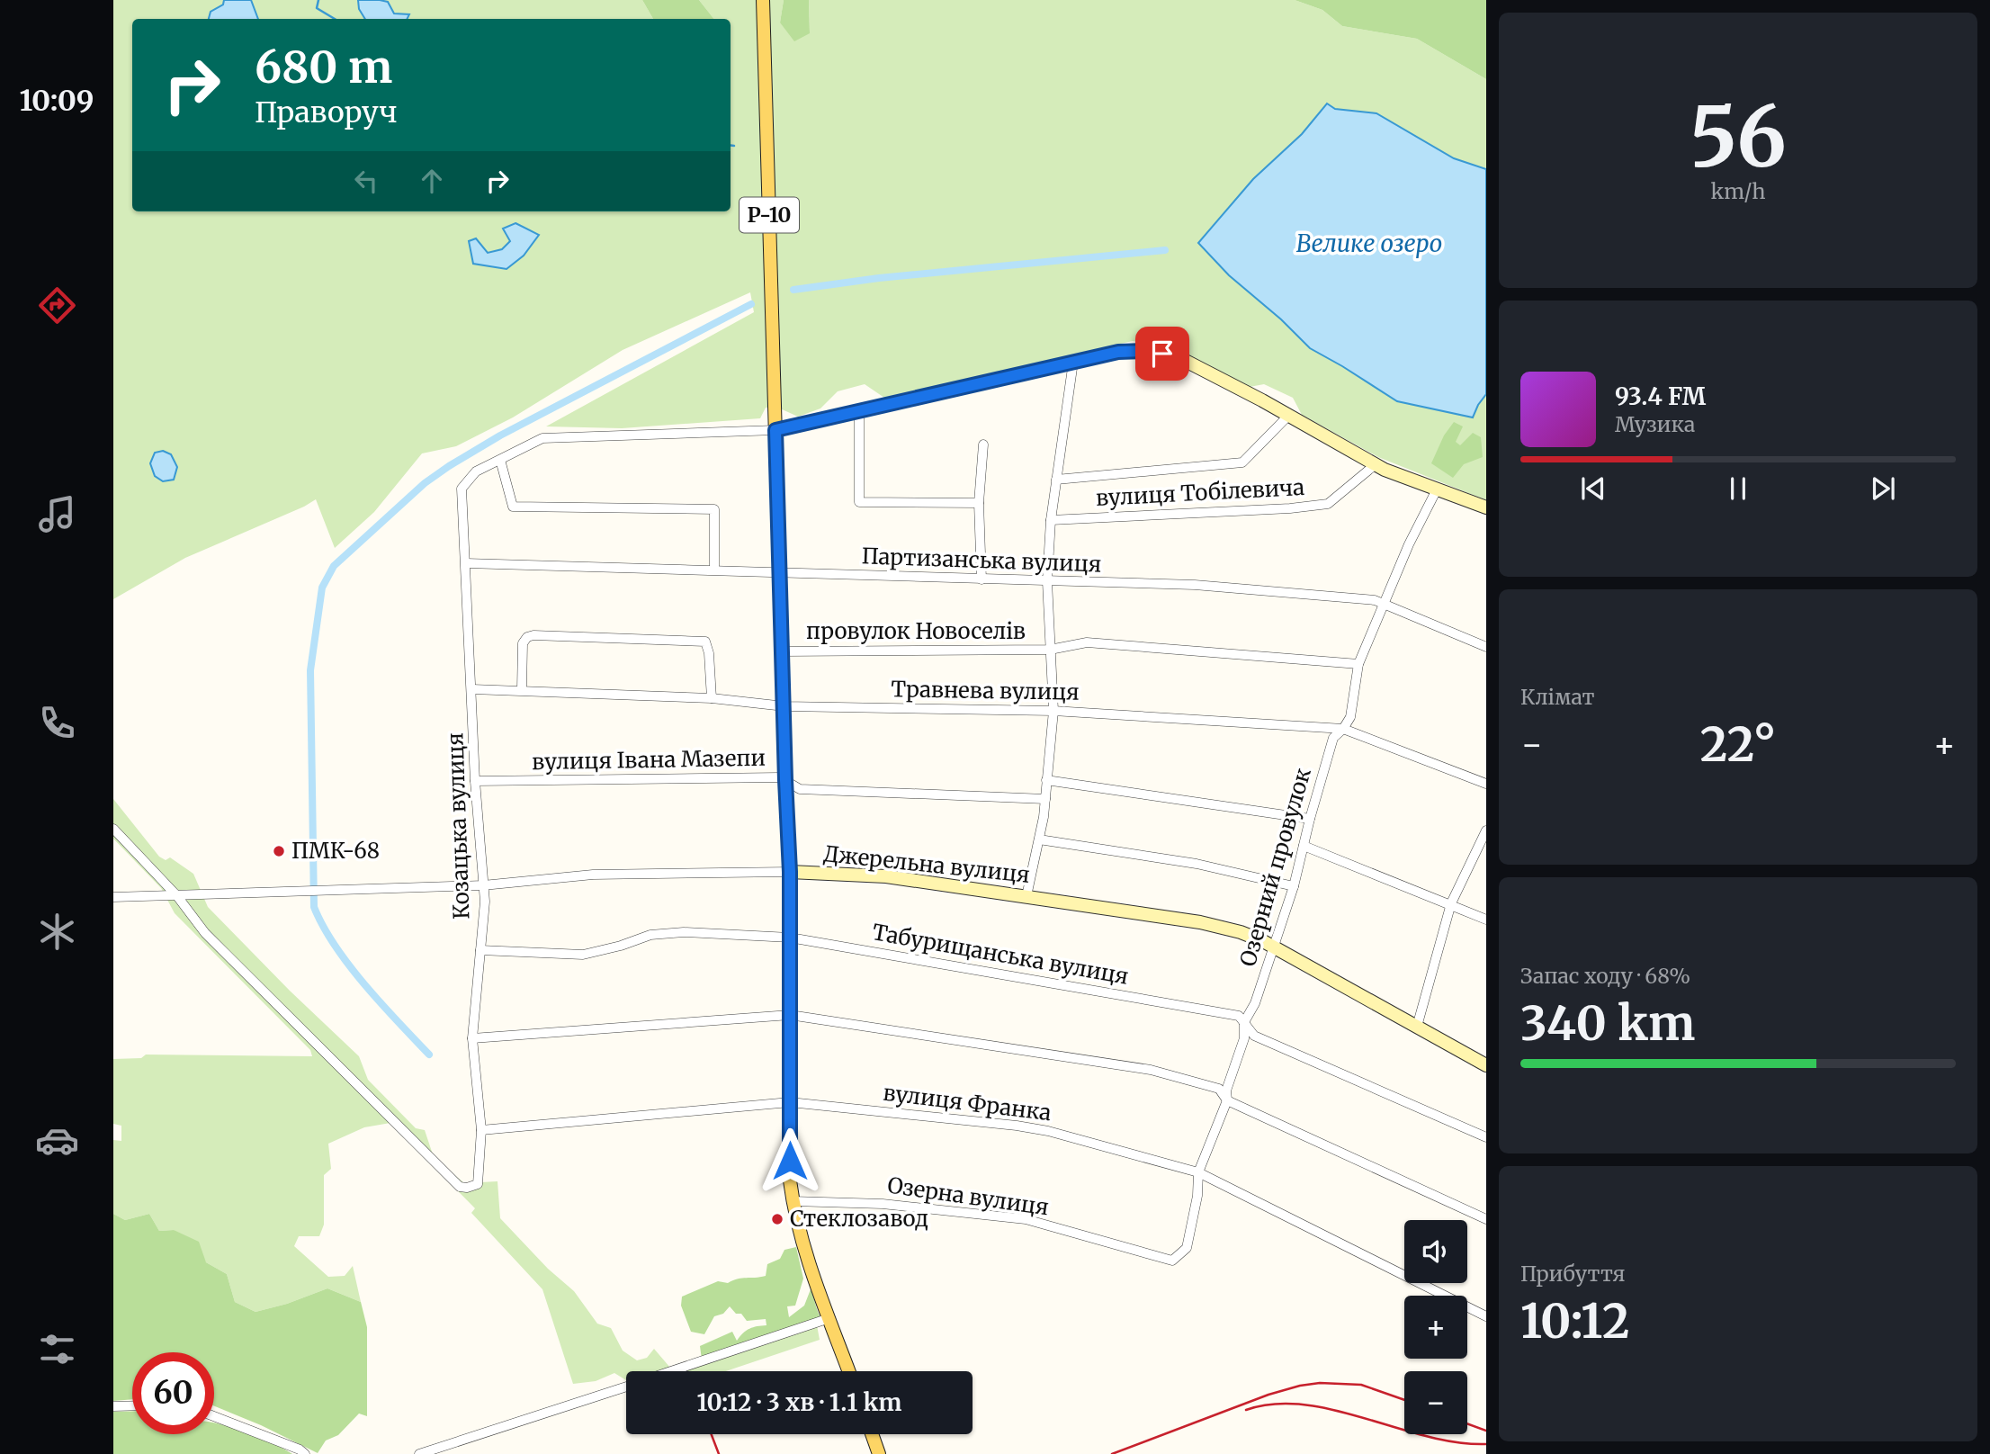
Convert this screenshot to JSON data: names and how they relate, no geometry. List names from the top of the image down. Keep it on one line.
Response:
{"streets":{"main road":["Р-10","Джерельна вулиця"],"street":["вулиця Тобілевича","Партизанська вулиця","провулок Новоселів","Травнева вулиця","вулиця Івана Мазепи","Козацька вулиця","Озерний провулок","Табурищанська вулиця","вулиця Франка","Озерна вулиця"]},"crossings":[["Р-10","Партизанська вулиця"],["Р-10","провулок Новоселів"],["Р-10","Травнева вулиця"],["Р-10","вулиця Івана Мазепи"],["Р-10","Джерельна вулиця"],["Р-10","Табурищанська вулиця"],["Р-10","вулиця Франка"],["Р-10","Озерна вулиця"],["Партизанська вулиця","Козацька вулиця"],["Партизанська вулиця","Озерний провулок"],["провулок Новоселів","Озерний провулок"],["Травнева вулиця","Козацька вулиця"],["Травнева вулиця","Озерний провулок"],["вулиця Івана Мазепи","Козацька вулиця"],["Козацька вулиця","Джерельна вулиця"],["Козацька вулиця","Табурищанська вулиця"],["Козацька вулиця","вулиця Франка"],["Джерельна вулиця","Озерний провулок"],["Озерний провулок","Табурищанська вулиця"],["Озерний провулок","вулиця Франка"],["Озерний провулок","Озерна вулиця"]],"water":["Велике озеро"],"places":["ПМК-68","Стеклозавод"],"page":{"tabs":"10:09","tile":[["56","km/h"],"Клімат",["Запас ходу · 68%","340 km"],["Прибуття","10:12"]],"turn":["680 m","Праворуч"],"song":["93.4 FM","Музика"],"heat":["−","22°","+"],"map_buttons":["+","−"],"limit":"60","trip":"10:12 · 3 хв · 1.1 km"}}
